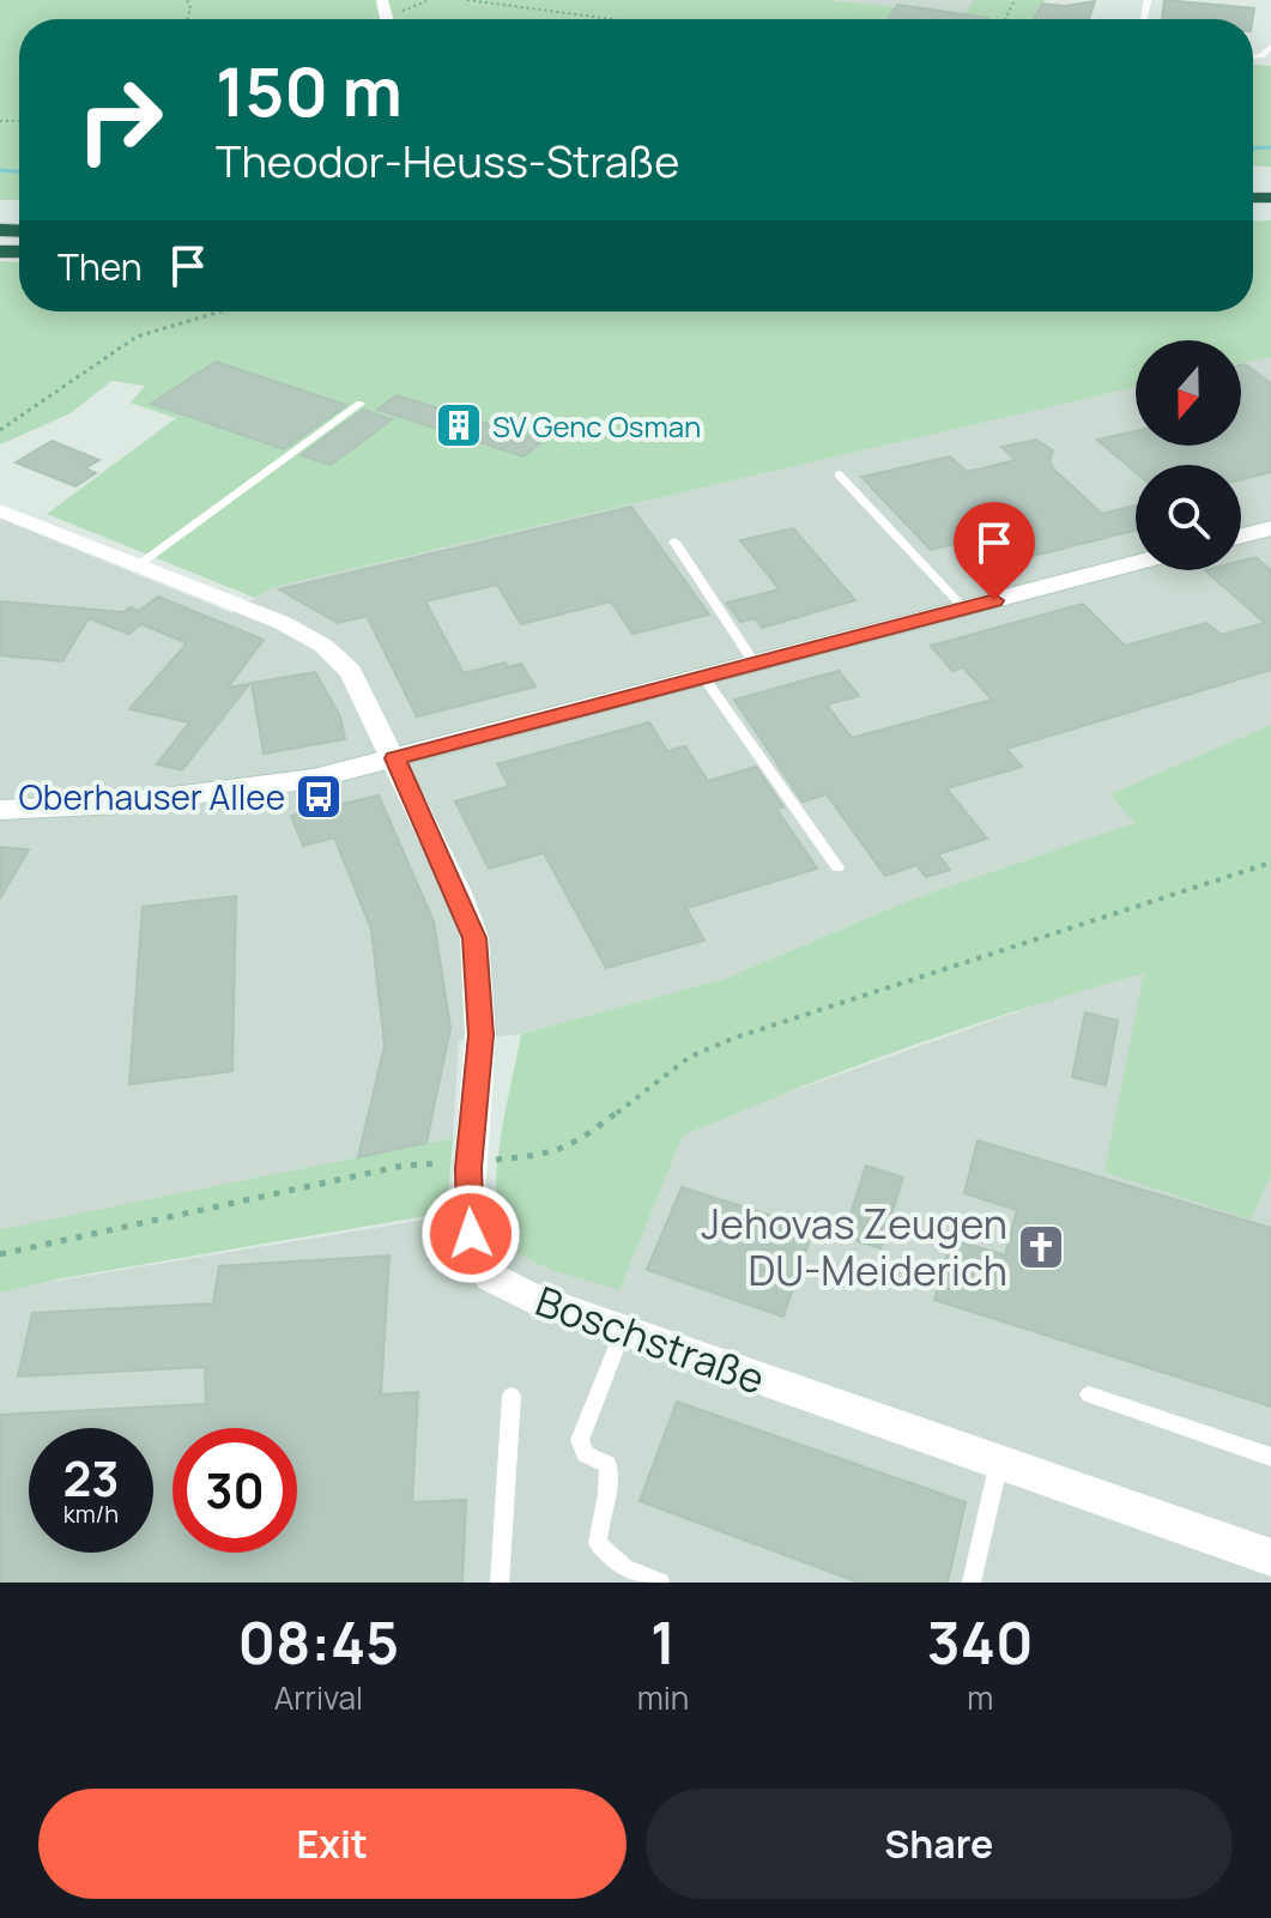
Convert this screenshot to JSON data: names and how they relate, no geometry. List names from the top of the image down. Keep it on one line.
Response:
{"streets":{"street":["Boschstraße"]},"places":{"building":["SV Genc Osman"],"bus stop":["Oberhauser Allee"],"church":["Jehovas Zeugen DU-Meiderich"]},"north":"bottom","page":{"turn":["150 m","Theodor-Heuss-Straße"],"then":"Then","speed":"23 km/h","limit":"30","eta":["08:45","Arrival","1","min","340","m"],"buttons":["Exit","Share"]}}
